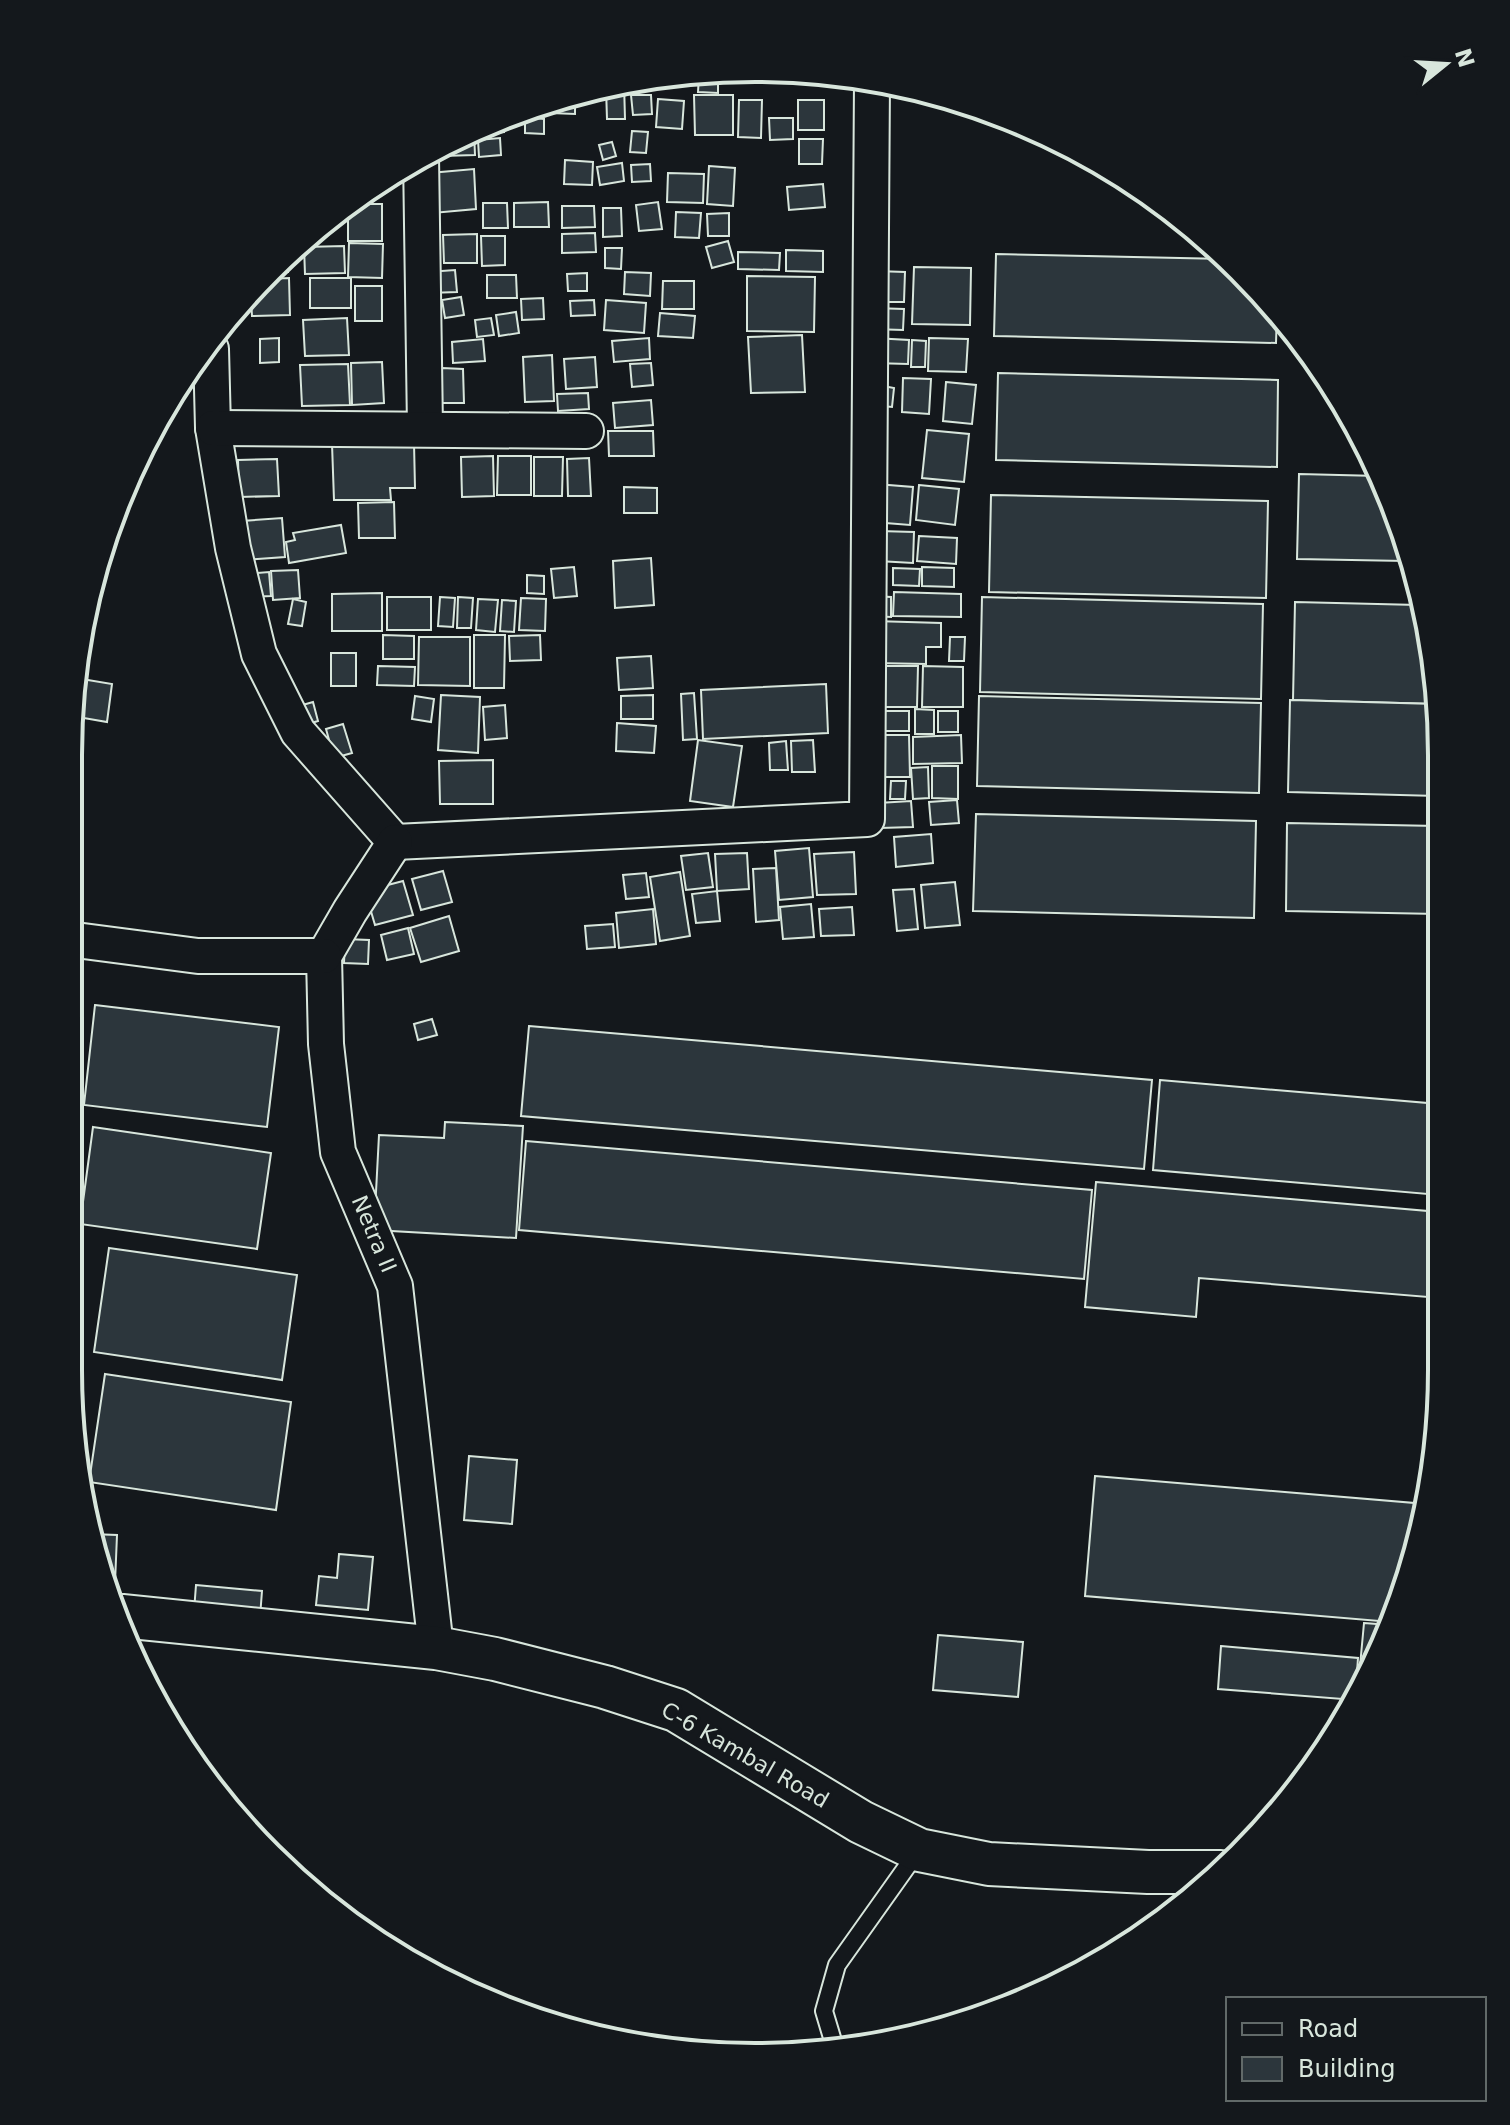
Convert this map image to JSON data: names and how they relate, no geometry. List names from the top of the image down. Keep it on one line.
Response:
{"streets":{"street":["Netra II","C-6 Kambal Road"]},"crossings":[["Netra II","C-6 Kambal Road"]],"legend":["Road","Building"],"north":"right"}
